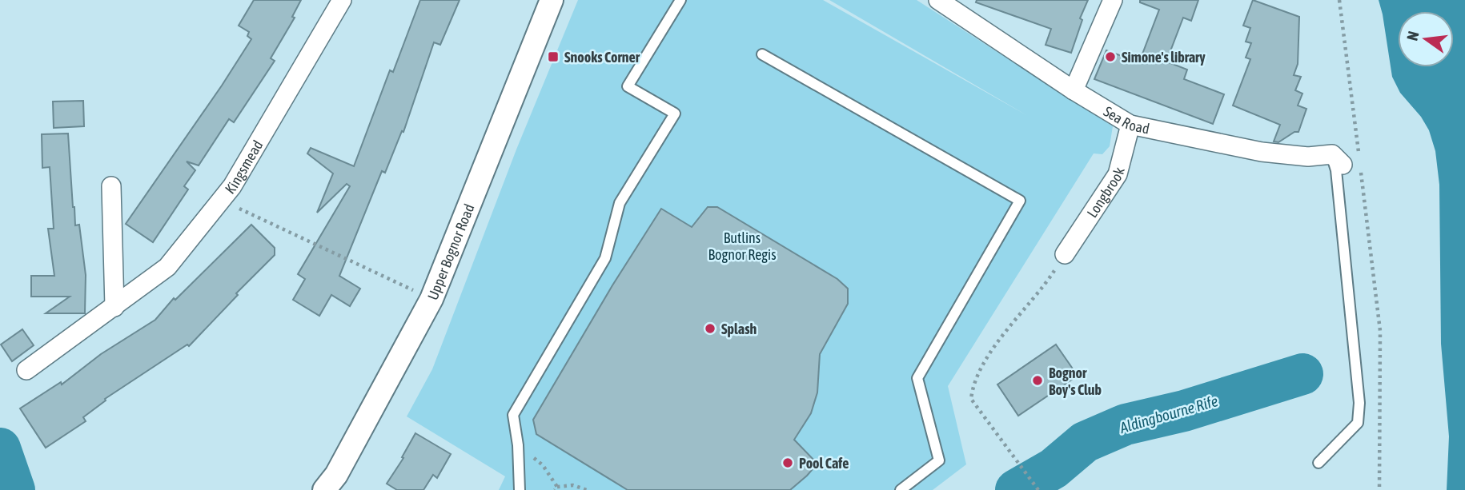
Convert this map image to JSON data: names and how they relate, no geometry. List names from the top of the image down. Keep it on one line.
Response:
{"streets":{"street":["Sea Road","Kingsmead","Longbrook","Upper Bognor Road"]},"crossings":[["Sea Road","Longbrook"]],"water":["Aldingbourne Rife"],"parks":["Butlins Bognor Regis"],"places":{"transit":["Snooks Corner"],"other":["Simone's library","Splash","Bognor Boy's Club","Pool Cafe"]},"north":"left"}
